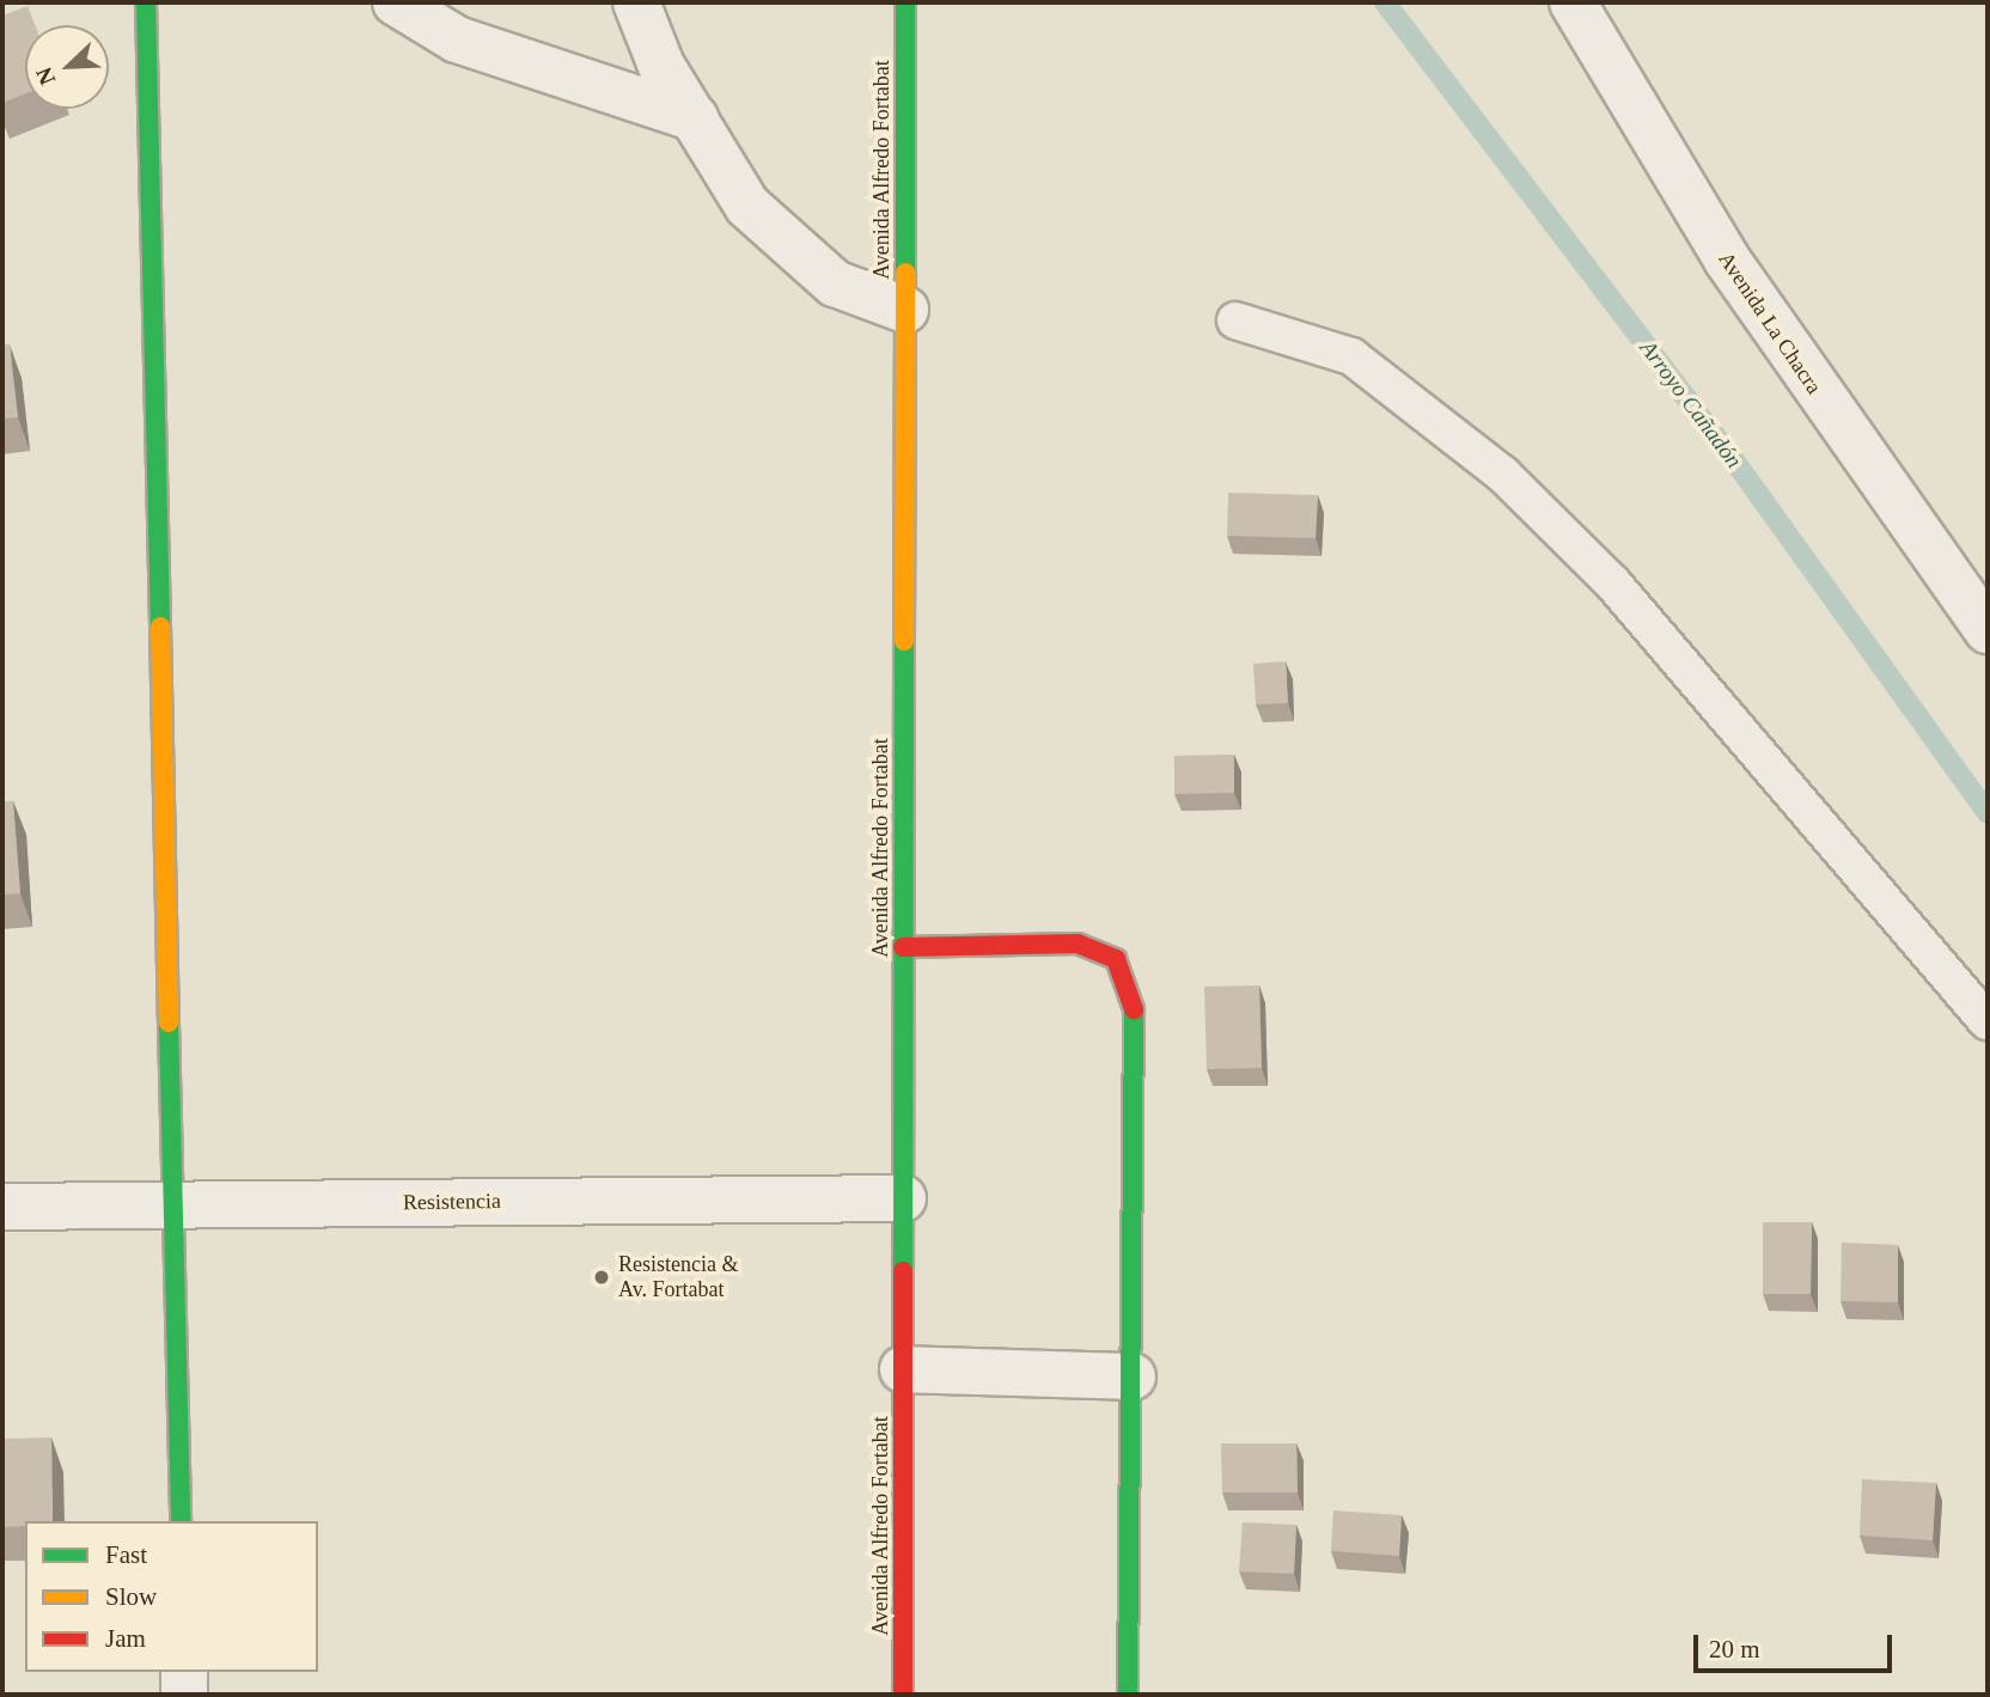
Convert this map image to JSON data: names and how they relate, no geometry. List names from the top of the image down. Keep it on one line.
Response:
{"streets":{"main road":["Avenida Alfredo Fortabat"],"street":["Avenida La Chacra","Resistencia"]},"crossings":[["Avenida Alfredo Fortabat","Resistencia"]],"water":["Arroyo Cañadón"],"places":["Resistencia & Av. Fortabat"],"legend":["Fast","Slow","Jam"],"scale_bar":"20 m","north":"bottom left"}
